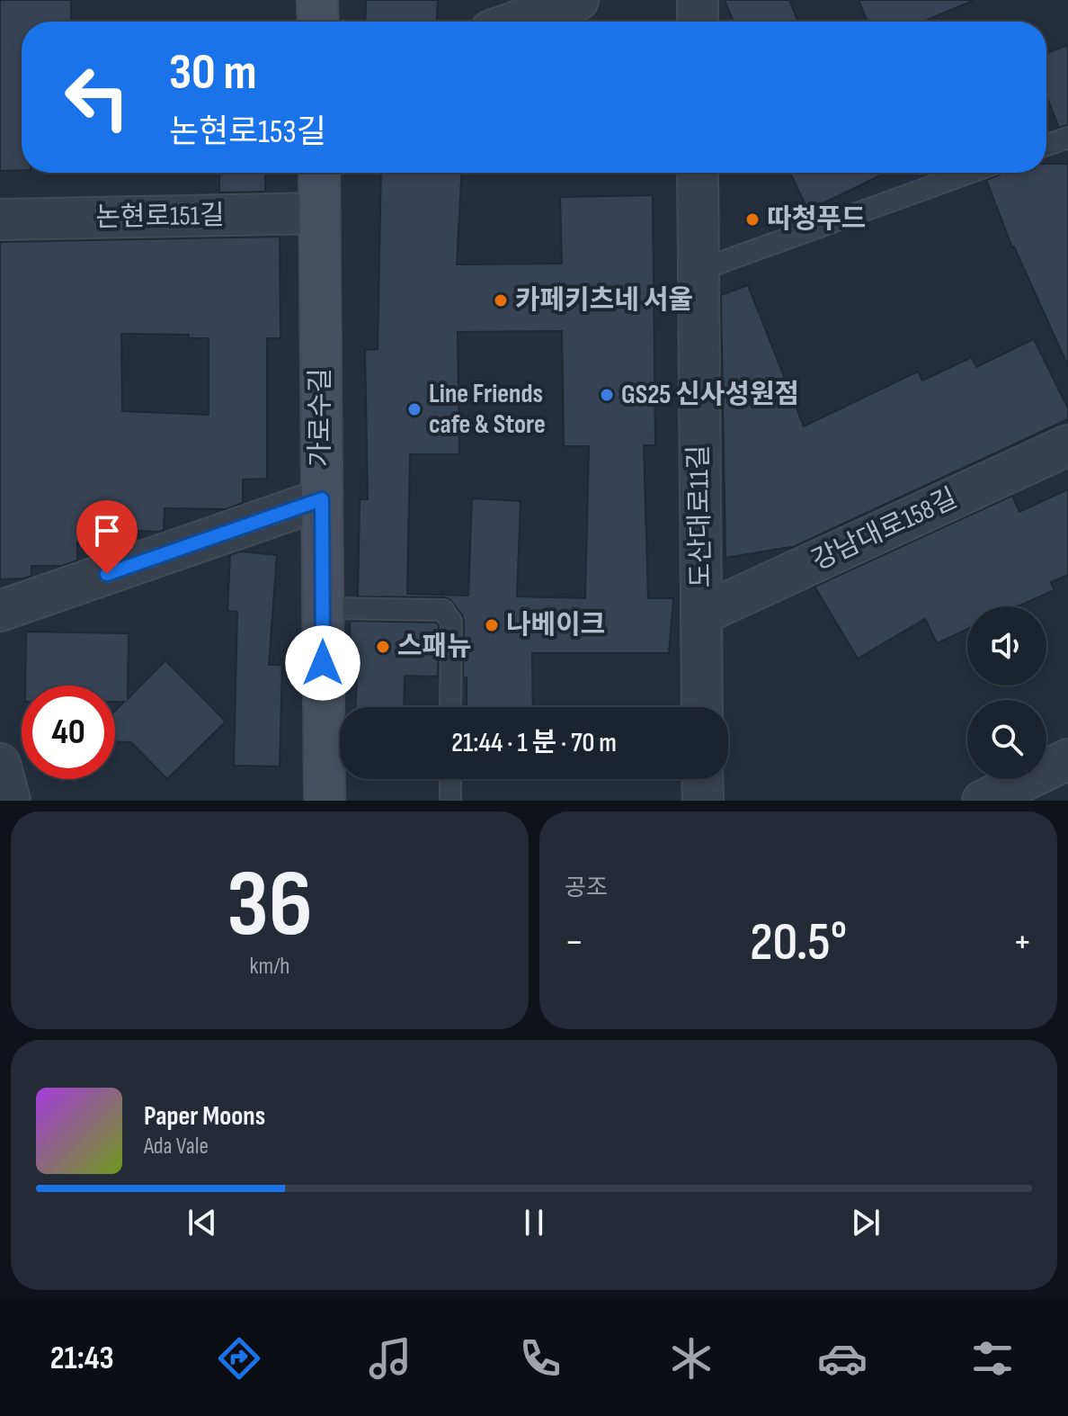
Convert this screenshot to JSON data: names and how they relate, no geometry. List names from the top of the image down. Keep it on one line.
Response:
{"streets":{"street":["논현로151길","가로수길","도산대로11길","강남대로158길"]},"crossings":[["논현로151길","가로수길"],["도산대로11길","강남대로158길"]],"places":["따청푸드","카페키츠네 서울","GS25 신사성원점","Line Friends cafe & Store","나베이크","스패뉴"],"page":{"turn":["30 m","논현로153길"],"limit":"40","trip":"21:44 · 1 분 · 70 m","tile":[["36","km/h"],"공조"],"heat":["−","20.5°","+"],"song":["Paper Moons","Ada Vale"],"tabs":"21:43"}}
